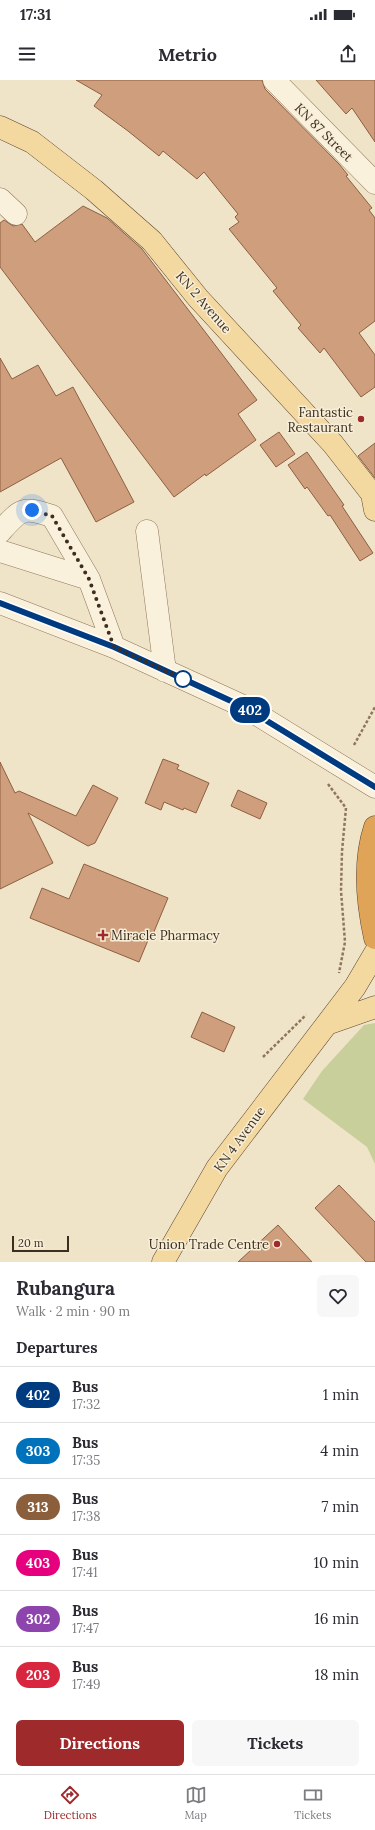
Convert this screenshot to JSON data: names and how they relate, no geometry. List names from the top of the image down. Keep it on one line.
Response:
{"streets":{"main road":["KN 2 Avenue","KN 4 Avenue"],"street":["KN 87 Street"]},"places":{"other":["Fantastic Restaurant","Union Trade Centre"],"health":["Miracle Pharmacy"]},"lines":["bus line 402"],"scale_bar":"20 m","page":{"status":"17:31","header":"Metrio","on_map":"402","scale":"20 m","heading":[["Rubangura","Walk · 2 min · 90 m"],"Departures"],"list":[{"mark":"402","name":"Bus","note":"17:32","value":"1 min"},{"mark":"303","name":"Bus","note":"17:35","value":"4 min"},{"mark":"313","name":"Bus","note":"17:38","value":"7 min"},{"mark":"403","name":"Bus","note":"17:41","value":"10 min"},{"mark":"302","name":"Bus","note":"17:47","value":"16 min"},{"mark":"203","name":"Bus","note":"17:49","value":"18 min"}],"buttons":["Directions","Tickets"],"tabs":["Directions","Map","Tickets"]}}
